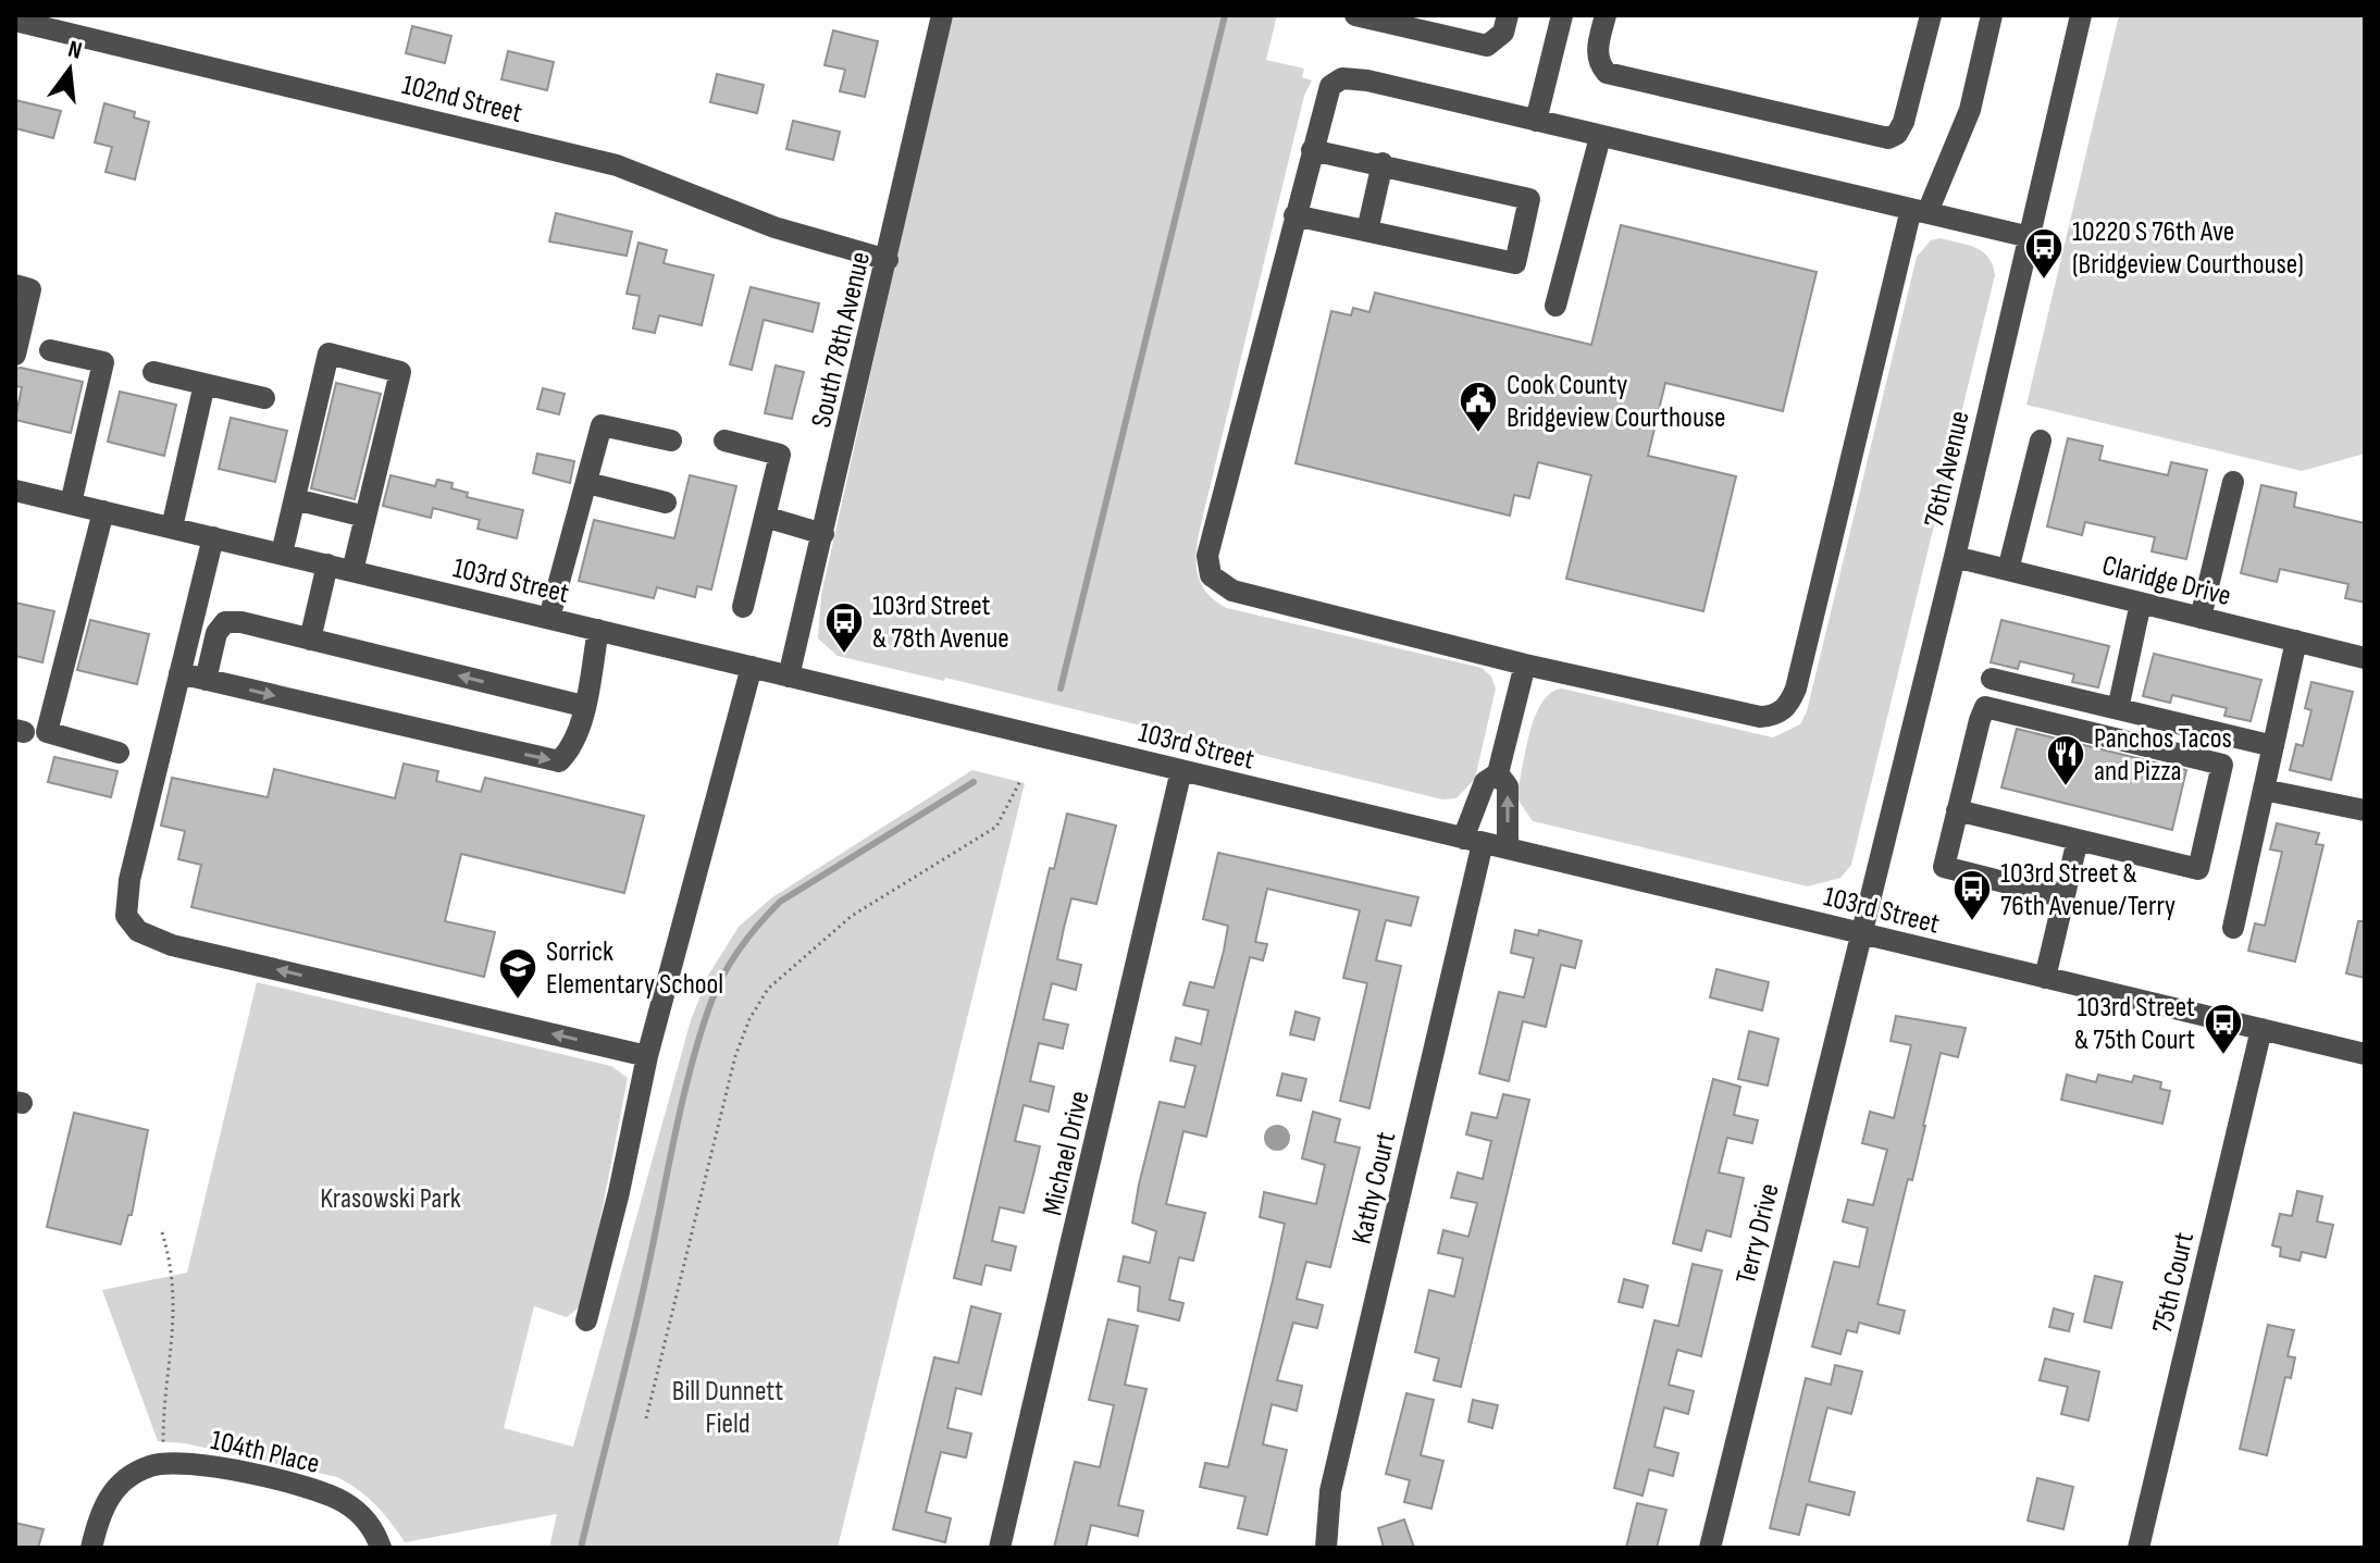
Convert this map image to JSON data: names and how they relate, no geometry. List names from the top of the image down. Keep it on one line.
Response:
{"streets":{"street":["102nd Street","South 78th Avenue","76th Avenue","103rd Street","Claridge Drive","Michael Drive","Kathy Court","Terry Drive","75th Court","104th Place"]},"crossings":[["102nd Street","South 78th Avenue"],["South 78th Avenue","103rd Street"],["76th Avenue","103rd Street"],["76th Avenue","Claridge Drive"],["76th Avenue","Terry Drive"],["103rd Street","Michael Drive"],["103rd Street","Kathy Court"],["103rd Street","Terry Drive"],["103rd Street","75th Court"]],"parks":["Krasowski Park","Bill Dunnett Field"],"places":{"bus stop":["10220 S 76th Ave (Bridgeview Courthouse)","103rd Street & 78th Avenue","103rd Street & 76th Avenue/Terry","103rd Street & 75th Court"],"public building":["Cook County Bridgeview Courthouse"],"restaurant":["Panchos Tacos and Pizza"],"school or university":["Sorrick Elementary School"]},"north":"top"}
